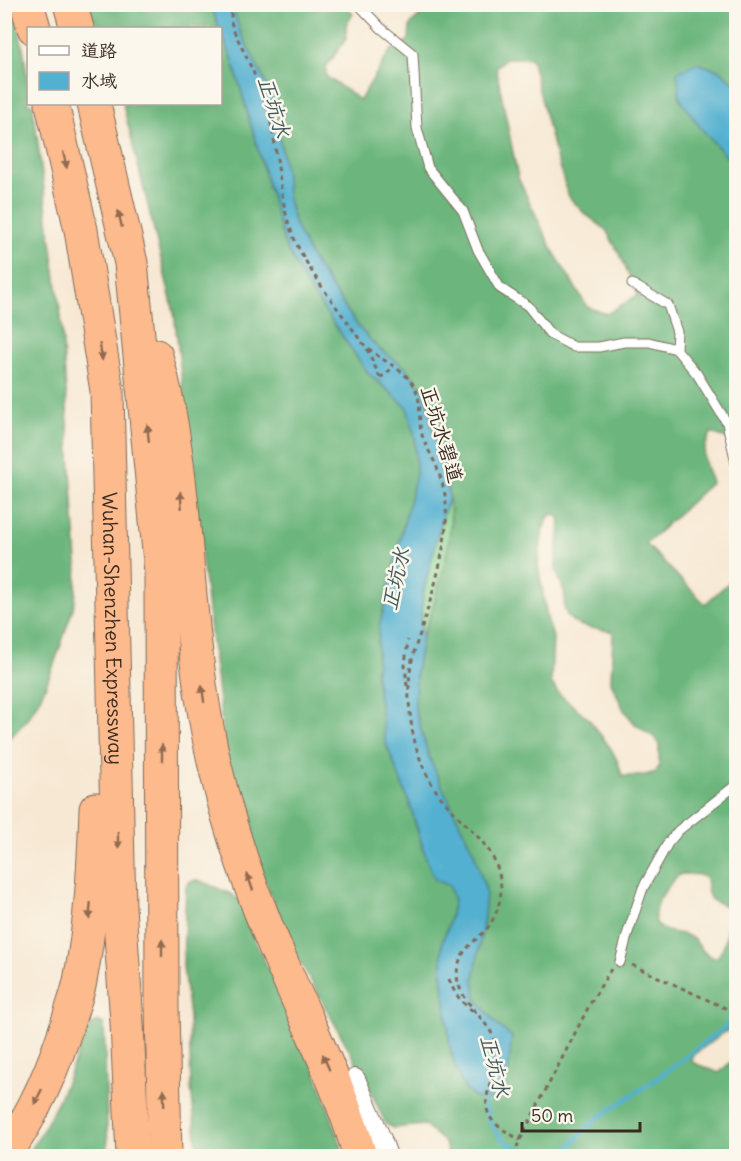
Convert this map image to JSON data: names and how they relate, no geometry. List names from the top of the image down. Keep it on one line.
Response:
{"streets":{"highway":["Wuhan-Shenzhen Expressway"],"path":["正坑水碧道"]},"water":["正坑水"],"legend":["道路","水域"],"scale_bar":"50 m"}
